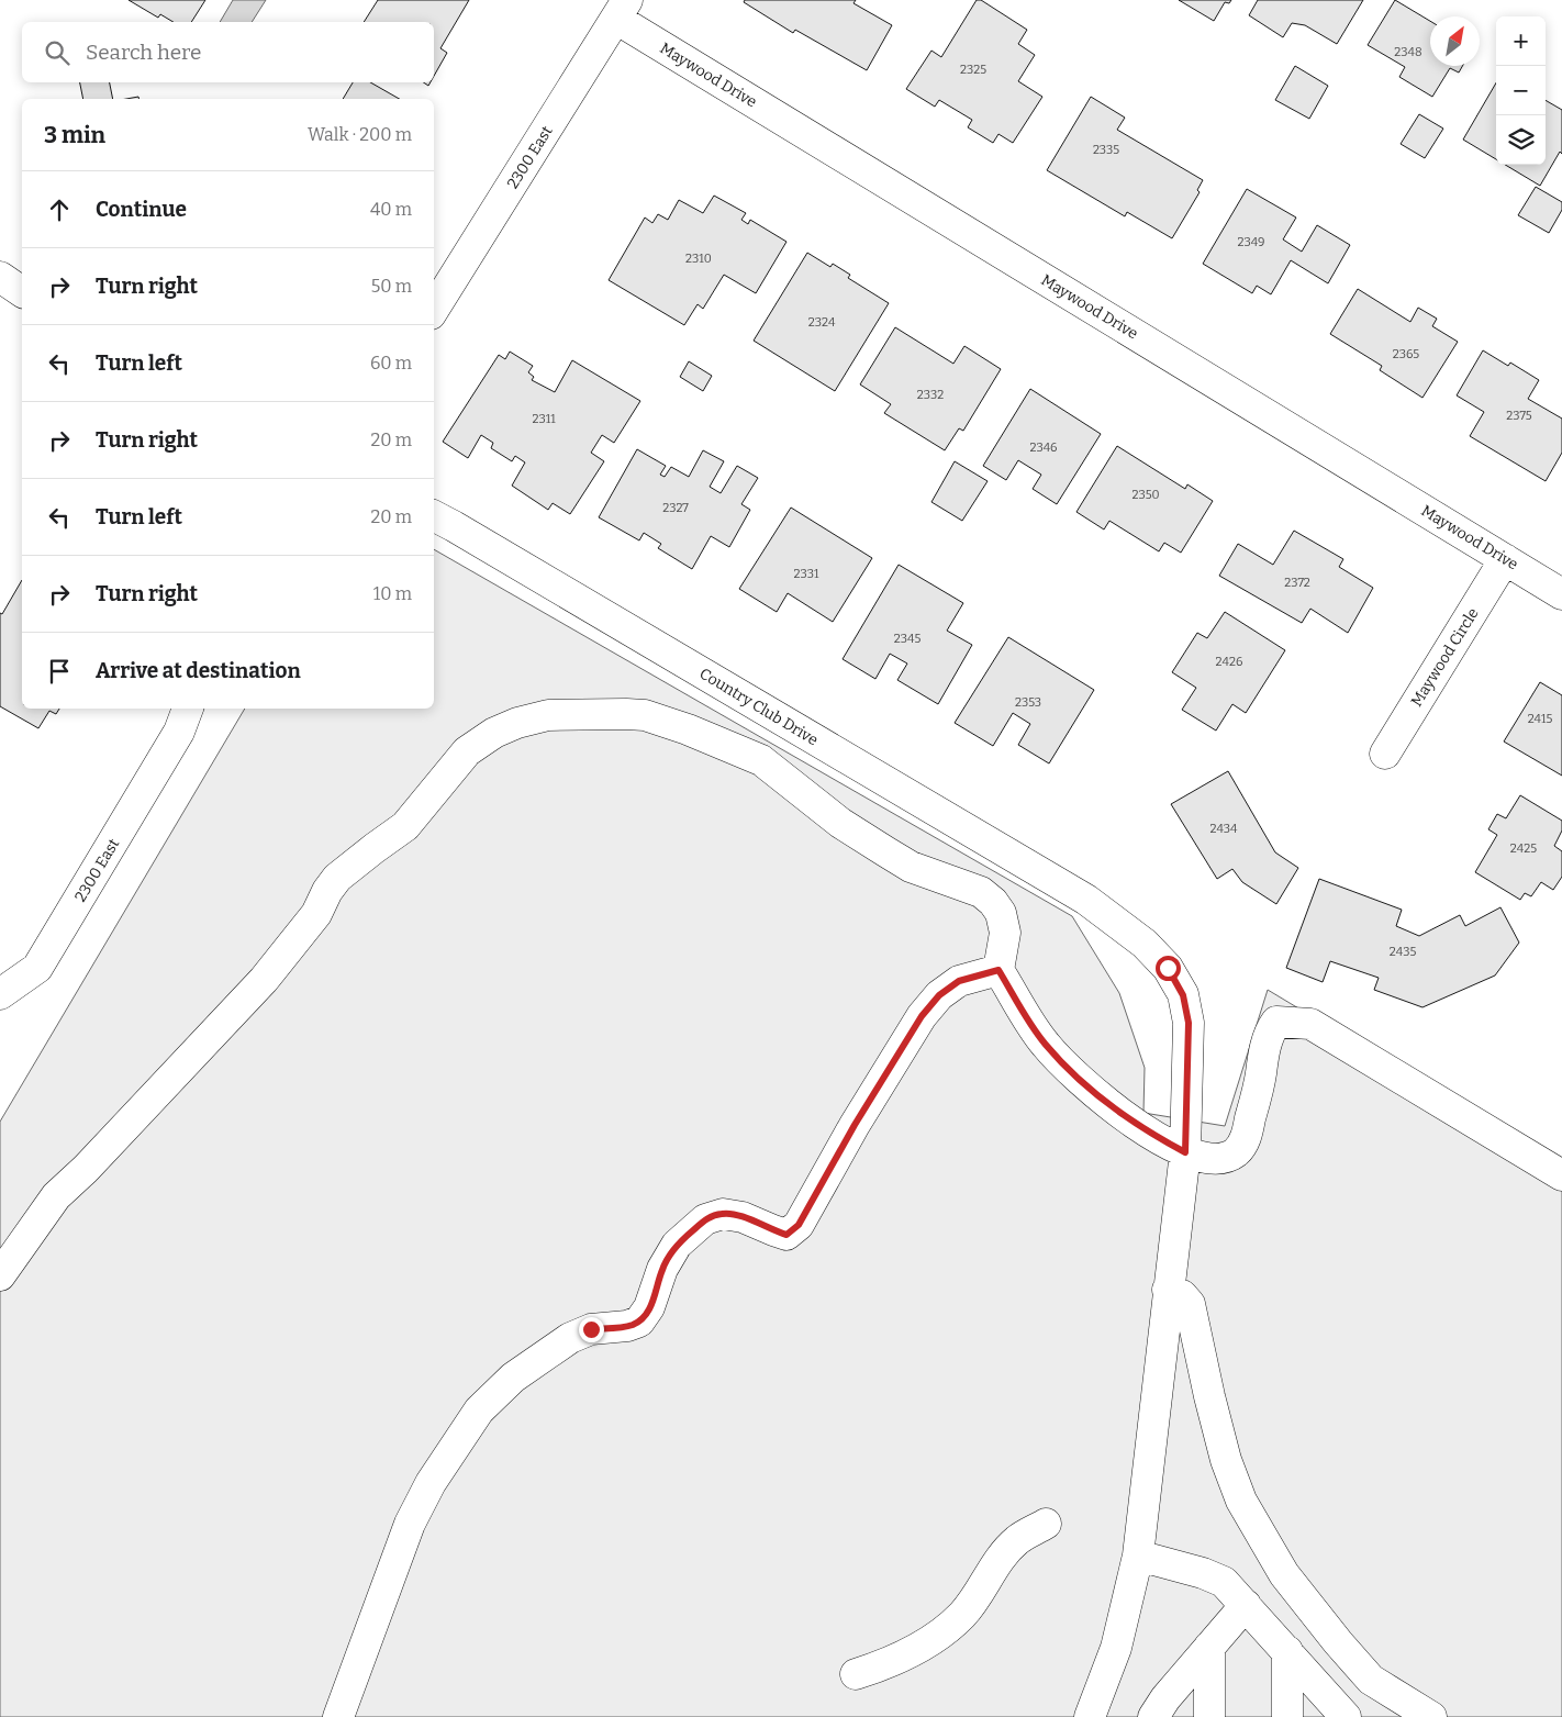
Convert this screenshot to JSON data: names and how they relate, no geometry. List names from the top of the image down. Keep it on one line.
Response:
{"streets":{"street":["Maywood Drive","2300 East","Maywood Circle","Country Club Drive"]},"crossings":[["Maywood Drive","2300 East"],["Maywood Drive","Maywood Circle"]],"house_numbers":["2348","2325","2335","2349","2310","2324","2365","2332","2375","2311","2346","2350","2327","2331","2372","2345","2426","2353","2415","2434","2425","2435"],"north":"top right","page":{"map_buttons":["+","−"],"search":"Search here","heading":["3 min","Walk · 200 m"],"list":[["Continue","40 m"],["Turn right","50 m"],["Turn left","60 m"],["Turn right","20 m"],["Turn left","20 m"],["Turn right","10 m"],"Arrive at destination"]}}
